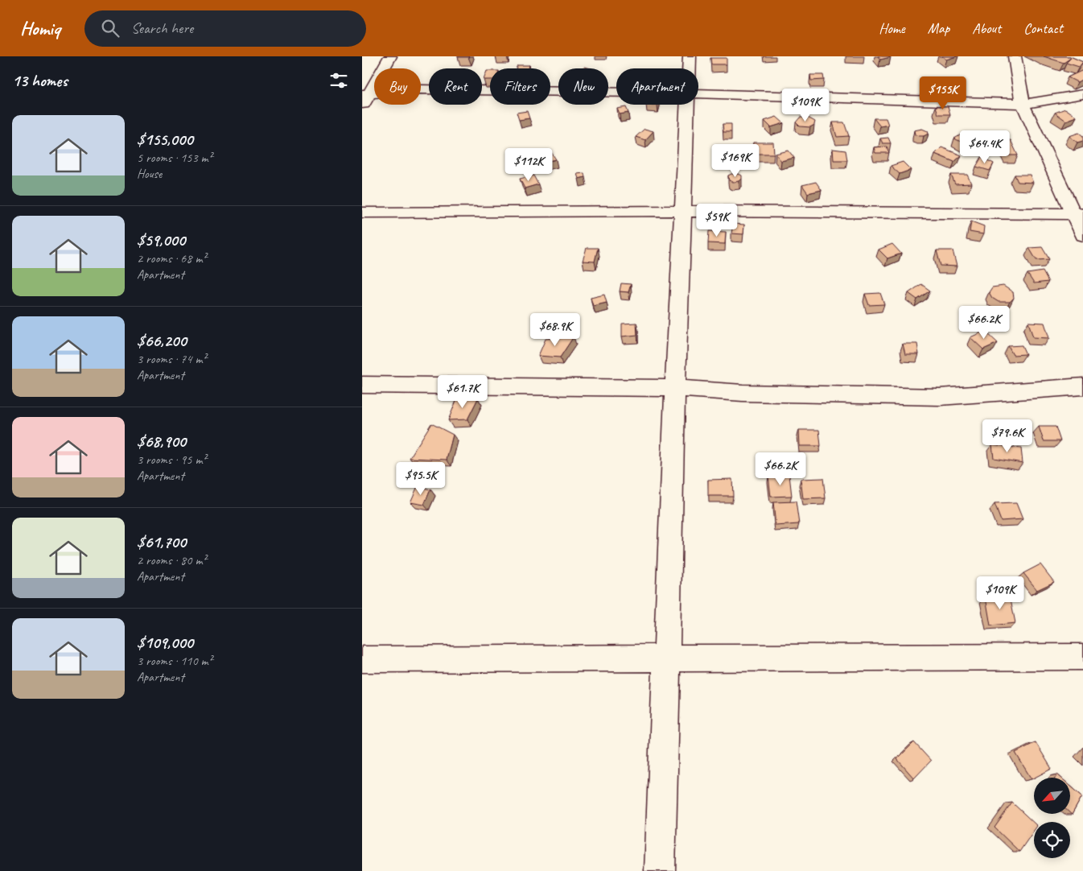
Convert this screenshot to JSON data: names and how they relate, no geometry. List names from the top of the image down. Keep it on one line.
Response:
{"north":"bottom left","page":{"header":"Homiq","search":"Search here","nav":["Home","Map","About","Contact"],"heading":"13 homes","chip":["Buy","Rent","Filters","New","Apartment"],"price":["$155K","$109K","$64.4K","$169K","$112K","$59K","$66.2K","$68.9K","$61.7K","$79.6K","$66.2K","$95.5K","$109K"],"list":[{"name":"$155,000","note":"5 rooms · 153 m² · House"},{"name":"$59,000","note":"2 rooms · 68 m² · Apartment"},{"name":"$66,200","note":"3 rooms · 74 m² · Apartment"},{"name":"$68,900","note":"3 rooms · 95 m² · Apartment"},{"name":"$61,700","note":"2 rooms · 80 m² · Apartment"},{"name":"$109,000","note":"3 rooms · 110 m² · Apartment"}]}}
